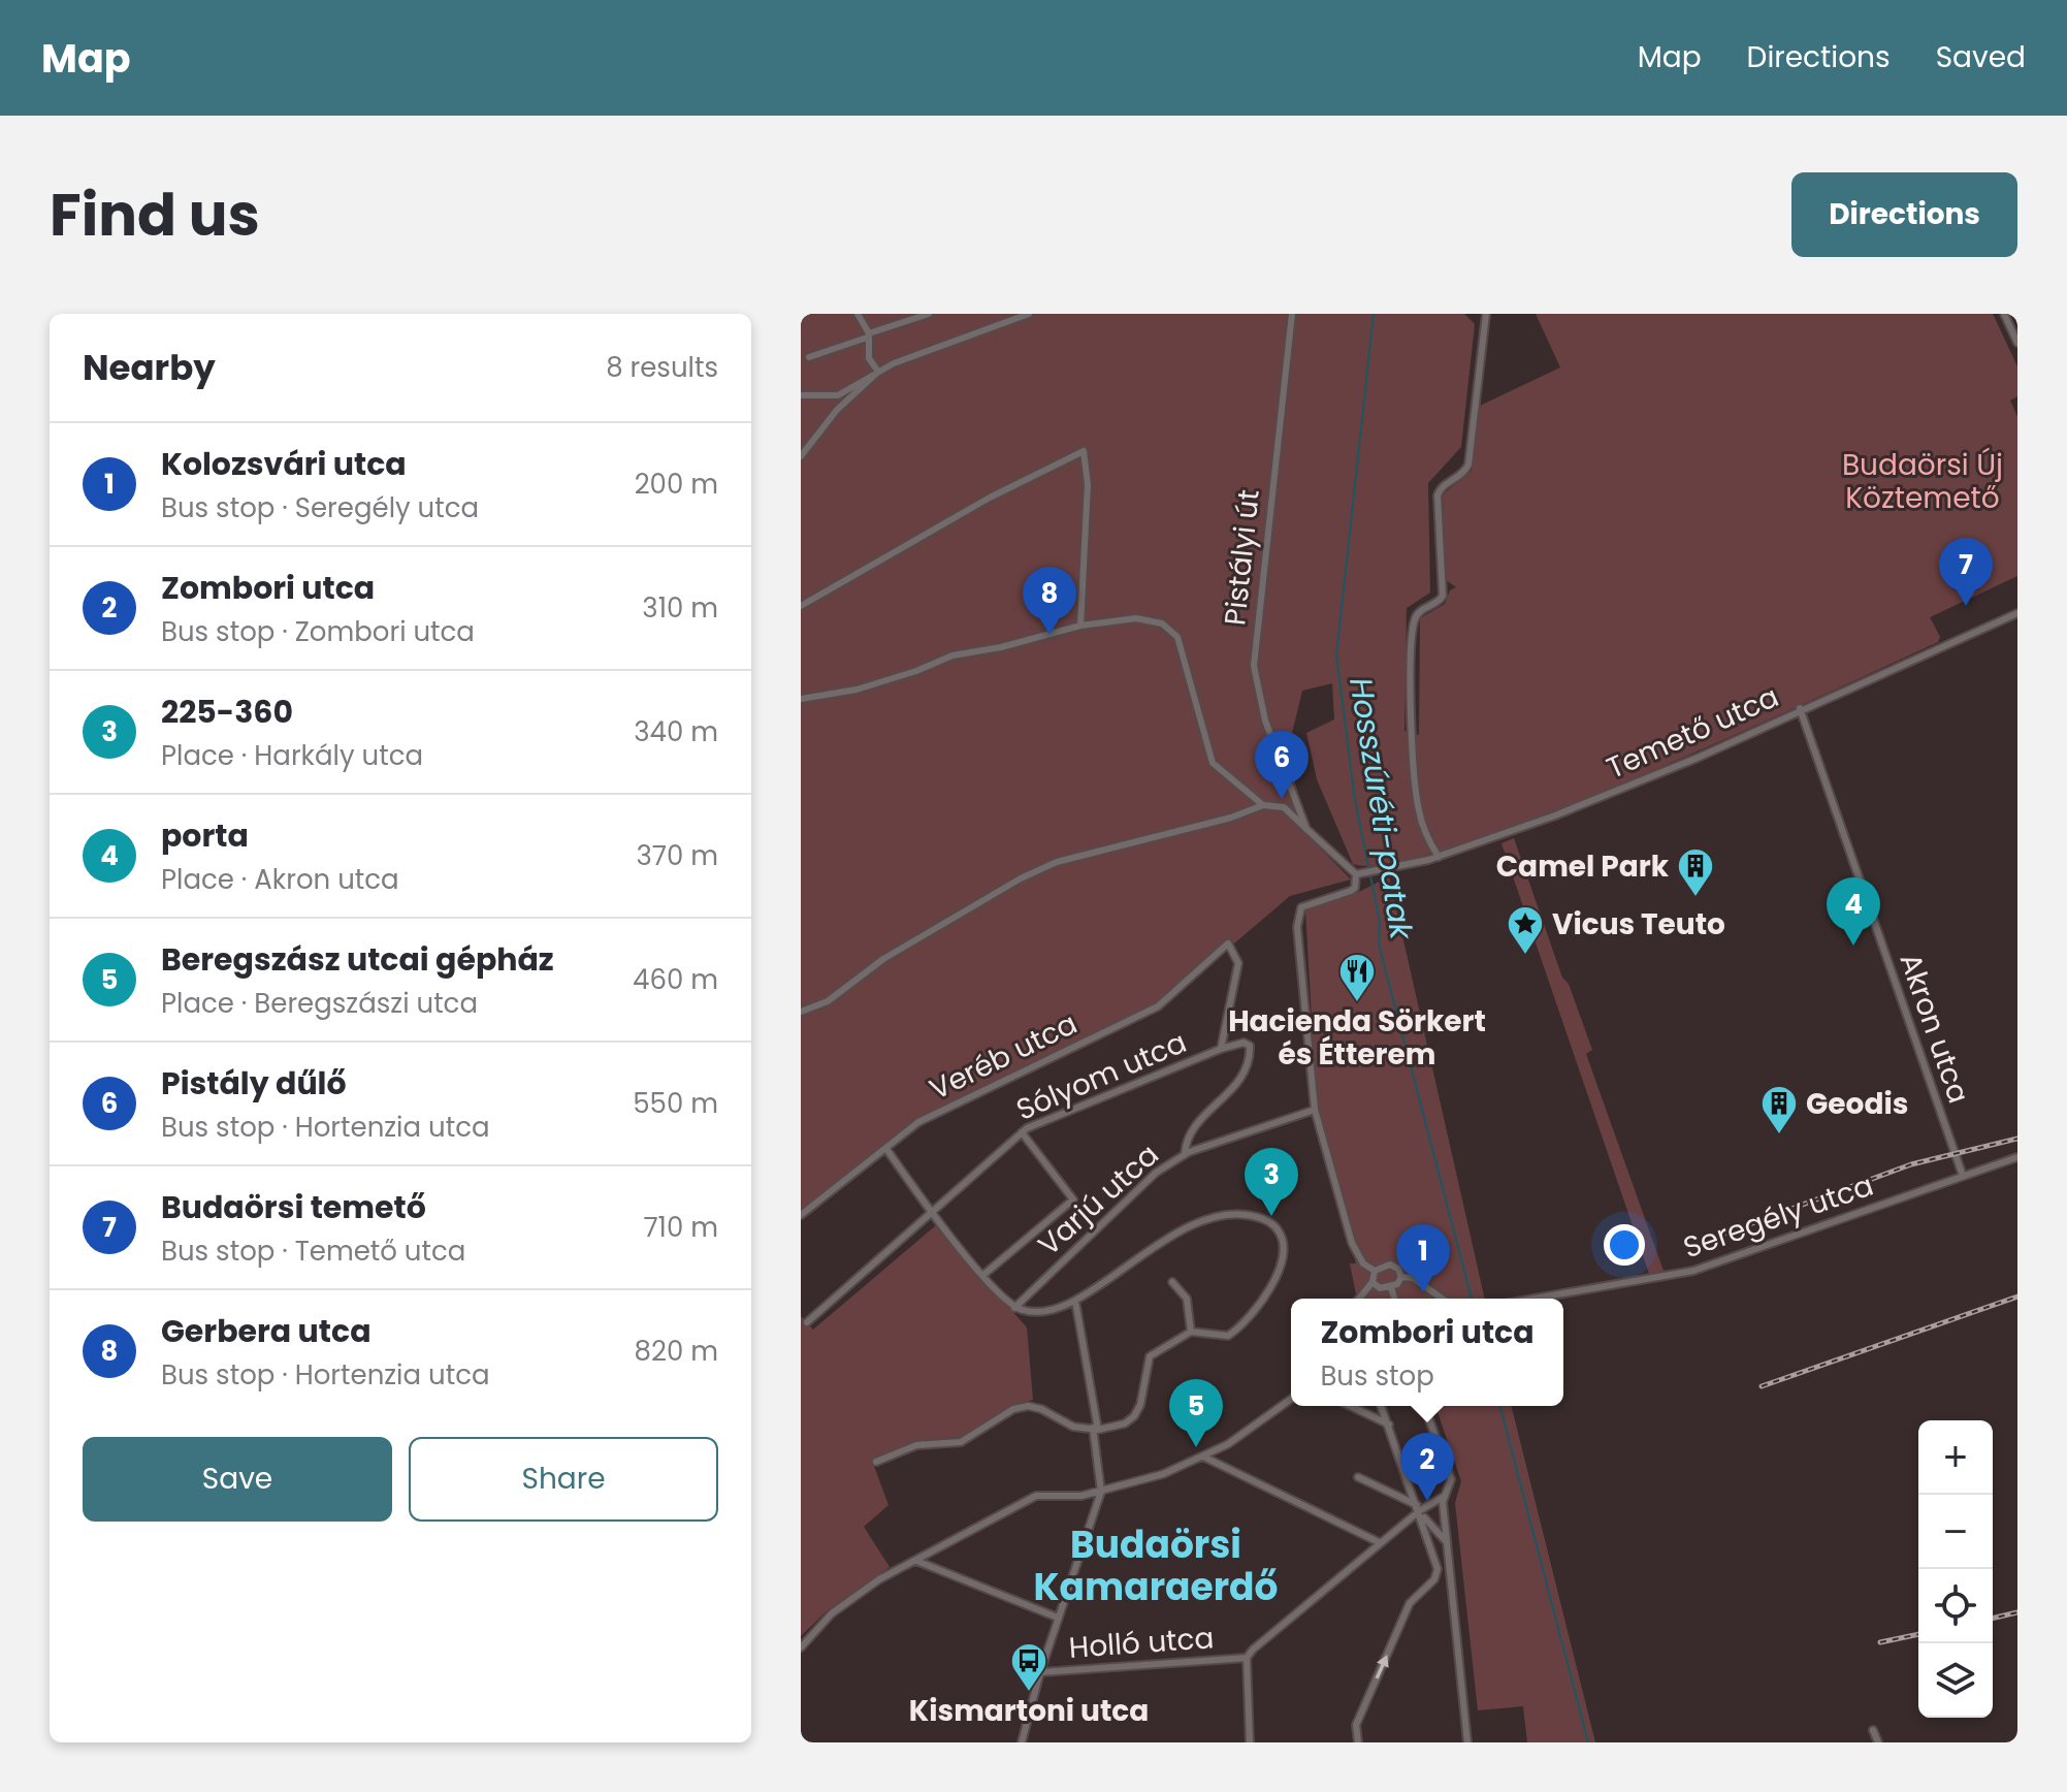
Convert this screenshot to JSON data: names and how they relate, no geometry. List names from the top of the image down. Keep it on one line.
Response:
{"streets":{"street":["Pistályi út","Temető utca","Akron utca","Veréb utca","Sólyom utca","Varjú utca","Seregély utca","Holló utca"]},"crossings":[["Temető utca","Akron utca"],["Temető utca","Varjú utca"],["Akron utca","Seregély utca"],["Veréb utca","Sólyom utca"],["Sólyom utca","Varjú utca"]],"districts":["Budaörsi Kamaraerdő"],"water":["Hosszúréti-patak"],"parks":["Budaörsi Új Köztemető"],"places":{"building":["Camel Park","Geodis"],"place":["Vicus Teuto"],"restaurant":["Hacienda Sörkert és Étterem"],"bus stop":["Kismartoni utca"]},"page":{"header":"Map","nav":["Map","Directions","Saved"],"title":"Find us","buttons":["Directions",["Save","Share"]],"heading":["Nearby","8 results"],"list":[{"mark":"1","name":"Kolozsvári utca","note":"Bus stop · Seregély utca","value":"200 m"},{"mark":"2","name":"Zombori utca","note":"Bus stop · Zombori utca","value":"310 m"},{"mark":"3","name":"225-360","note":"Place · Harkály utca","value":"340 m"},{"mark":"4","name":"porta","note":"Place · Akron utca","value":"370 m"},{"mark":"5","name":"Beregszász utcai gépház","note":"Place · Beregszászi utca","value":"460 m"},{"mark":"6","name":"Pistály dűlő","note":"Bus stop · Hortenzia utca","value":"550 m"},{"mark":"7","name":"Budaörsi temető","note":"Bus stop · Temető utca","value":"710 m"},{"mark":"8","name":"Gerbera utca","note":"Bus stop · Hortenzia utca","value":"820 m"}],"pins":["7","8","6","4","3","1","5","2"],"popup":["Zombori utca","Bus stop"],"map_buttons":["+","−"]}}
